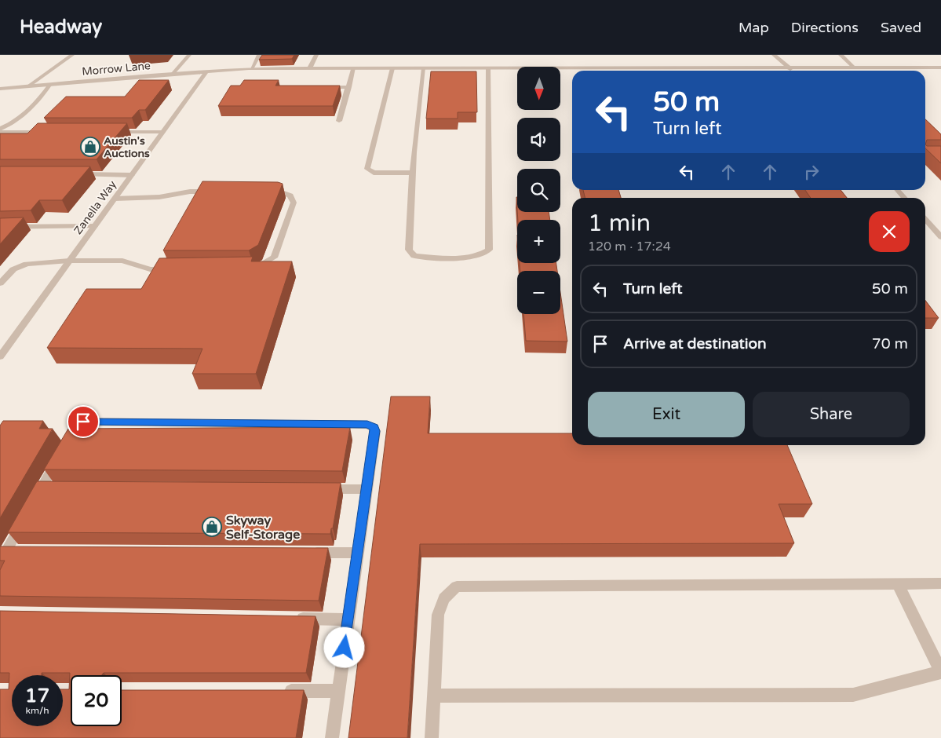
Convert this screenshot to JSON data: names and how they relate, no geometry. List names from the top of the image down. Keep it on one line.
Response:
{"streets":{"street":["Morrow Lane","Zanella Way"]},"crossings":[["Morrow Lane","Zanella Way"]],"places":{"shop":["Austin's Auctions","Skyway Self-Storage"]},"north":"bottom","page":{"header":"Headway","nav":["Map","Directions","Saved"],"map_buttons":["+","−"],"turn":["50 m","Turn left"],"heading":["1 min","120 m · 17:24"],"list":[{"name":"Turn left","value":"50 m"},{"name":"Arrive at destination","value":"70 m"}],"buttons":["Exit","Share"],"speed":"17 km/h","limit":"20"}}
